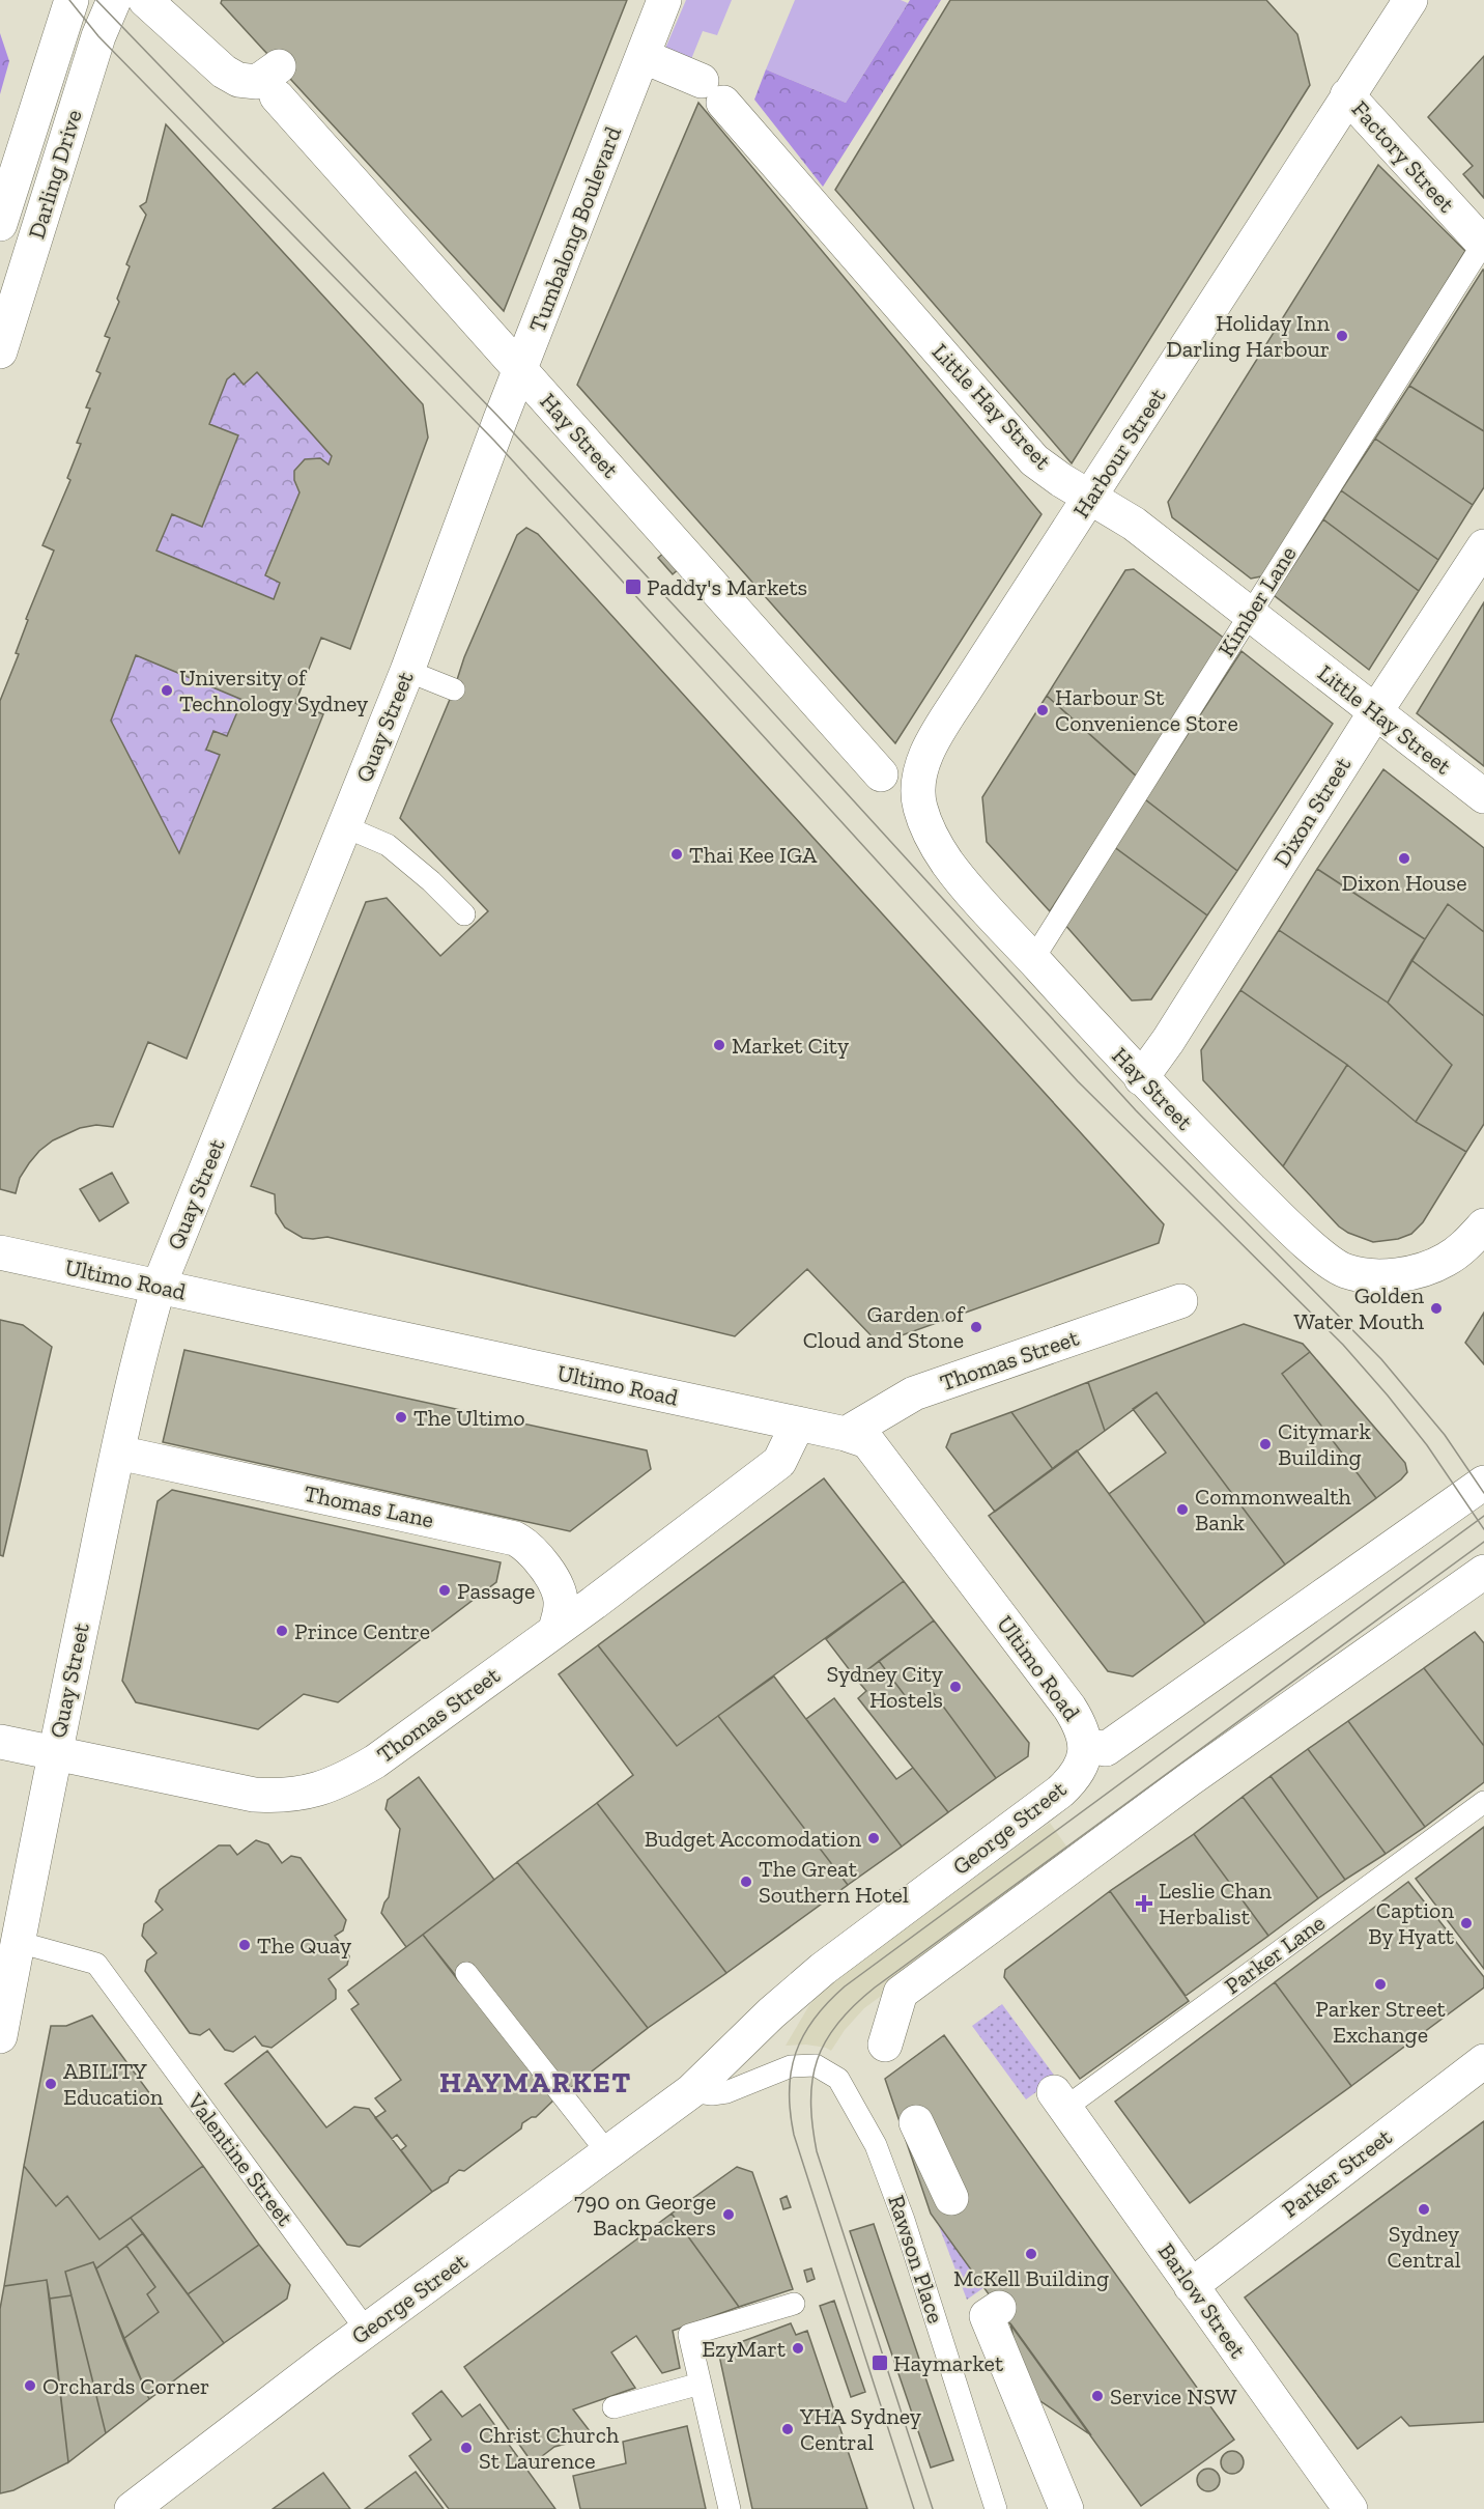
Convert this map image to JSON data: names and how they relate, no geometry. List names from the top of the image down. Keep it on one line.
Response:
{"streets":{"street":["Factory Street","Darling Drive","Tumbalong Boulevard","Little Hay Street","Hay Street","Harbour Street","Quay Street","Dixon Street","Ultimo Road","Thomas Street","Thomas Lane","George Street","Parker Street","Barlow Street"],"lane":["Kimber Lane","Parker Lane","Valentine Street","Rawson Place"]},"crossings":[["Factory Street","Harbour Street"],["Factory Street","Kimber Lane"],["Tumbalong Boulevard","Little Hay Street"],["Tumbalong Boulevard","Hay Street"],["Tumbalong Boulevard","Quay Street"],["Little Hay Street","Harbour Street"],["Little Hay Street","Kimber Lane"],["Little Hay Street","Dixon Street"],["Hay Street","Harbour Street"],["Hay Street","Kimber Lane"],["Hay Street","Dixon Street"],["Quay Street","Ultimo Road"],["Quay Street","Thomas Street"],["Quay Street","Thomas Lane"],["Quay Street","Valentine Street"],["Ultimo Road","Thomas Street"],["Ultimo Road","George Street"],["Thomas Street","Thomas Lane"],["George Street","Valentine Street"],["George Street","Rawson Place"],["Parker Lane","Barlow Street"],["Parker Street","Barlow Street"]],"districts":["HAYMARKET"],"places":{"other":["Holiday Inn Darling Harbour","University of Technology Sydney","Harbour St Convenience Store","Thai Kee IGA","Dixon House","Market City","Golden Water Mouth","Garden of Cloud and Stone","The Ultimo","Citymark Building","Commonwealth Bank","Passage","Prince Centre","Sydney City Hostels","Budget Accomodation","The Great Southern Hotel","Caption By Hyatt","The Quay","Parker Street Exchange","ABILITY Education","Sydney Central","790 on George Backpackers","McKell Building","EzyMart","Orchards Corner","Service NSW","YHA Sydney Central","Christ Church St Laurence"],"transit":["Paddy's Markets","Haymarket"],"health":["Leslie Chan Herbalist"]}}
